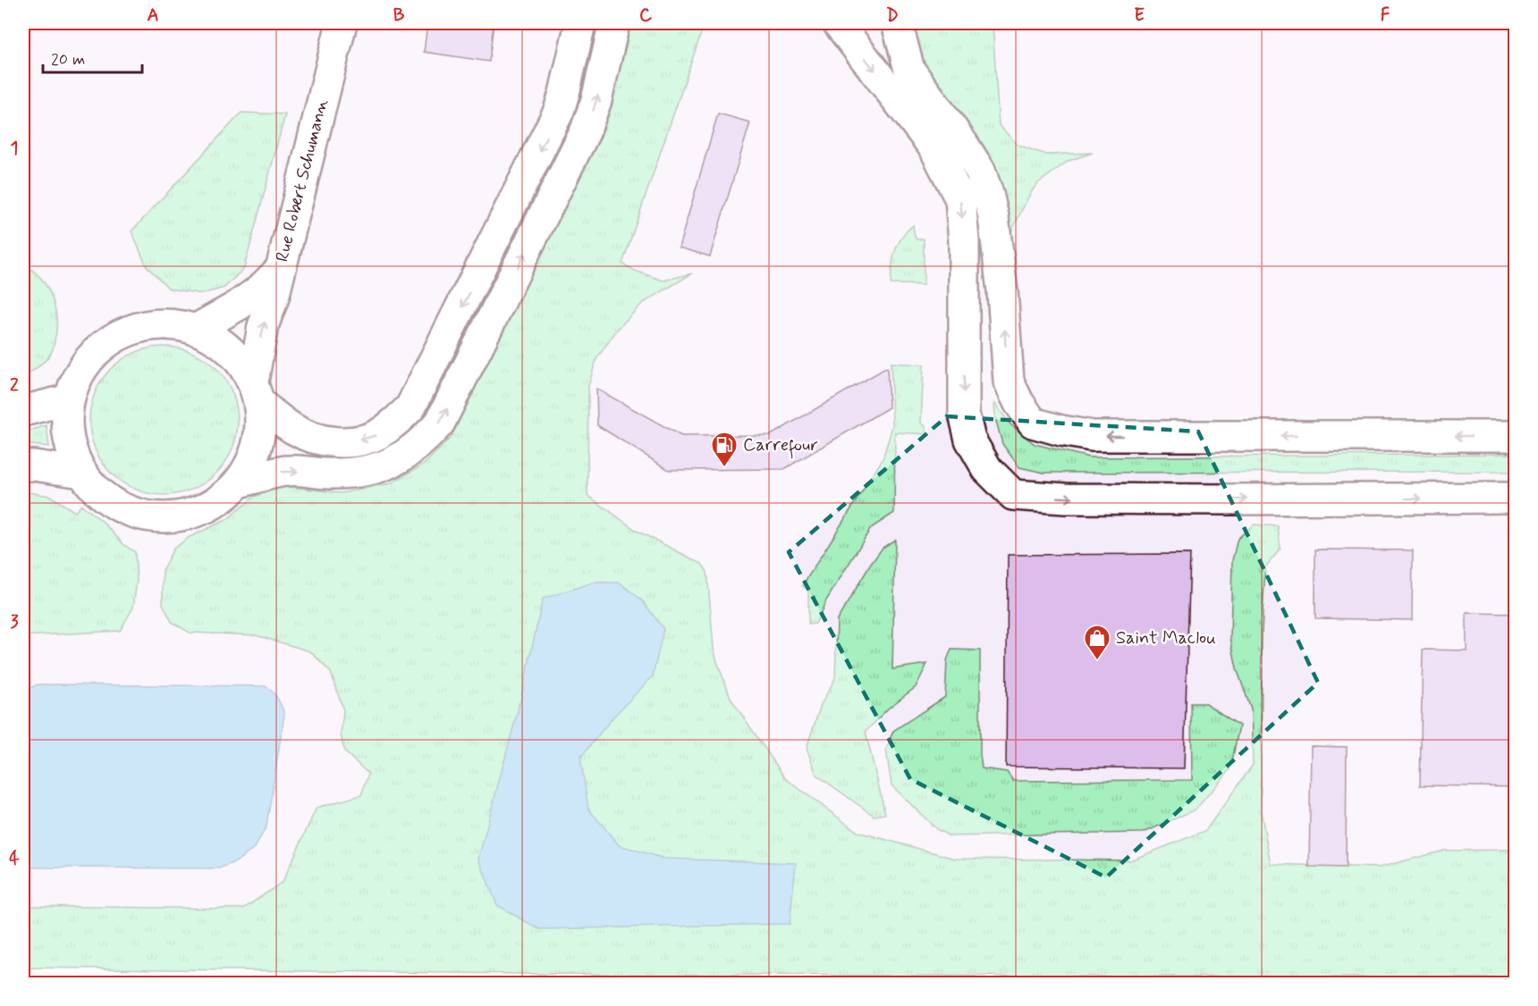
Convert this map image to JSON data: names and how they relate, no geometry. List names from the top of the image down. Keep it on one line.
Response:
{"streets":{"street":["Rue Robert Schumann"]},"places":{"fuel station":["Carrefour"],"shop":["Saint Maclou"]},"scale_bar":"20 m","grid":{"columns":["A","B","C","D","E","F"],"rows":["1","2","3","4"]}}
